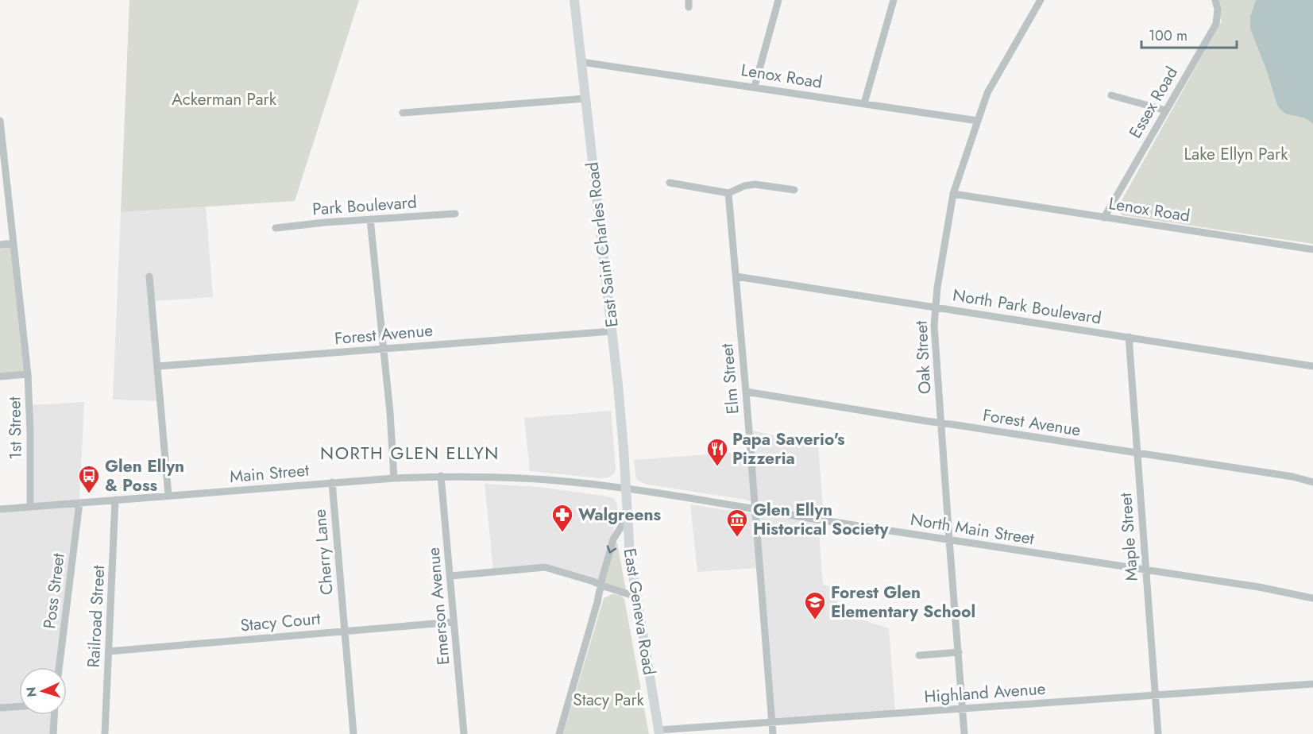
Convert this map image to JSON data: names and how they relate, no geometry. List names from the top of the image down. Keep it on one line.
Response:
{"streets":{"main road":["East Saint Charles Road","East Geneva Road"],"street":["Lenox Road","Essex Road","Park Boulevard","North Park Boulevard","Forest Avenue","Oak Street","Elm Street","1st Street","Main Street","North Main Street","Maple Street","Cherry Lane","Poss Street","Emerson Avenue","Railroad Street","Stacy Court","Highland Avenue"]},"crossings":[["Lenox Road","Essex Road"],["Lenox Road","East Saint Charles Road"],["Lenox Road","Oak Street"],["East Saint Charles Road","Forest Avenue"],["East Saint Charles Road","Main Street"],["East Saint Charles Road","North Main Street"],["East Saint Charles Road","East Geneva Road"],["North Park Boulevard","Oak Street"],["North Park Boulevard","Elm Street"],["North Park Boulevard","Maple Street"],["Forest Avenue","Oak Street"],["Forest Avenue","Elm Street"],["Forest Avenue","Maple Street"],["Oak Street","North Main Street"],["Oak Street","Highland Avenue"],["Elm Street","North Main Street"],["Elm Street","Highland Avenue"],["1st Street","Main Street"],["Main Street","North Main Street"],["Main Street","Cherry Lane"],["Main Street","Poss Street"],["Main Street","Emerson Avenue"],["Main Street","East Geneva Road"],["Main Street","Railroad Street"],["North Main Street","Maple Street"],["North Main Street","East Geneva Road"],["Maple Street","Highland Avenue"],["Cherry Lane","Stacy Court"],["Emerson Avenue","Stacy Court"],["East Geneva Road","Highland Avenue"],["Railroad Street","Stacy Court"]],"districts":["NORTH GLEN ELLYN"],"parks":["Ackerman Park","Lake Ellyn Park","Stacy Park"],"places":{"restaurant":["Papa Saverio's Pizzeria"],"bus stop":["Glen Ellyn & Poss"],"pharmacy":["Walgreens"],"museum":["Glen Ellyn Historical Society"],"school or university":["Forest Glen Elementary School"]},"scale_bar":"100 m","north":"left"}
